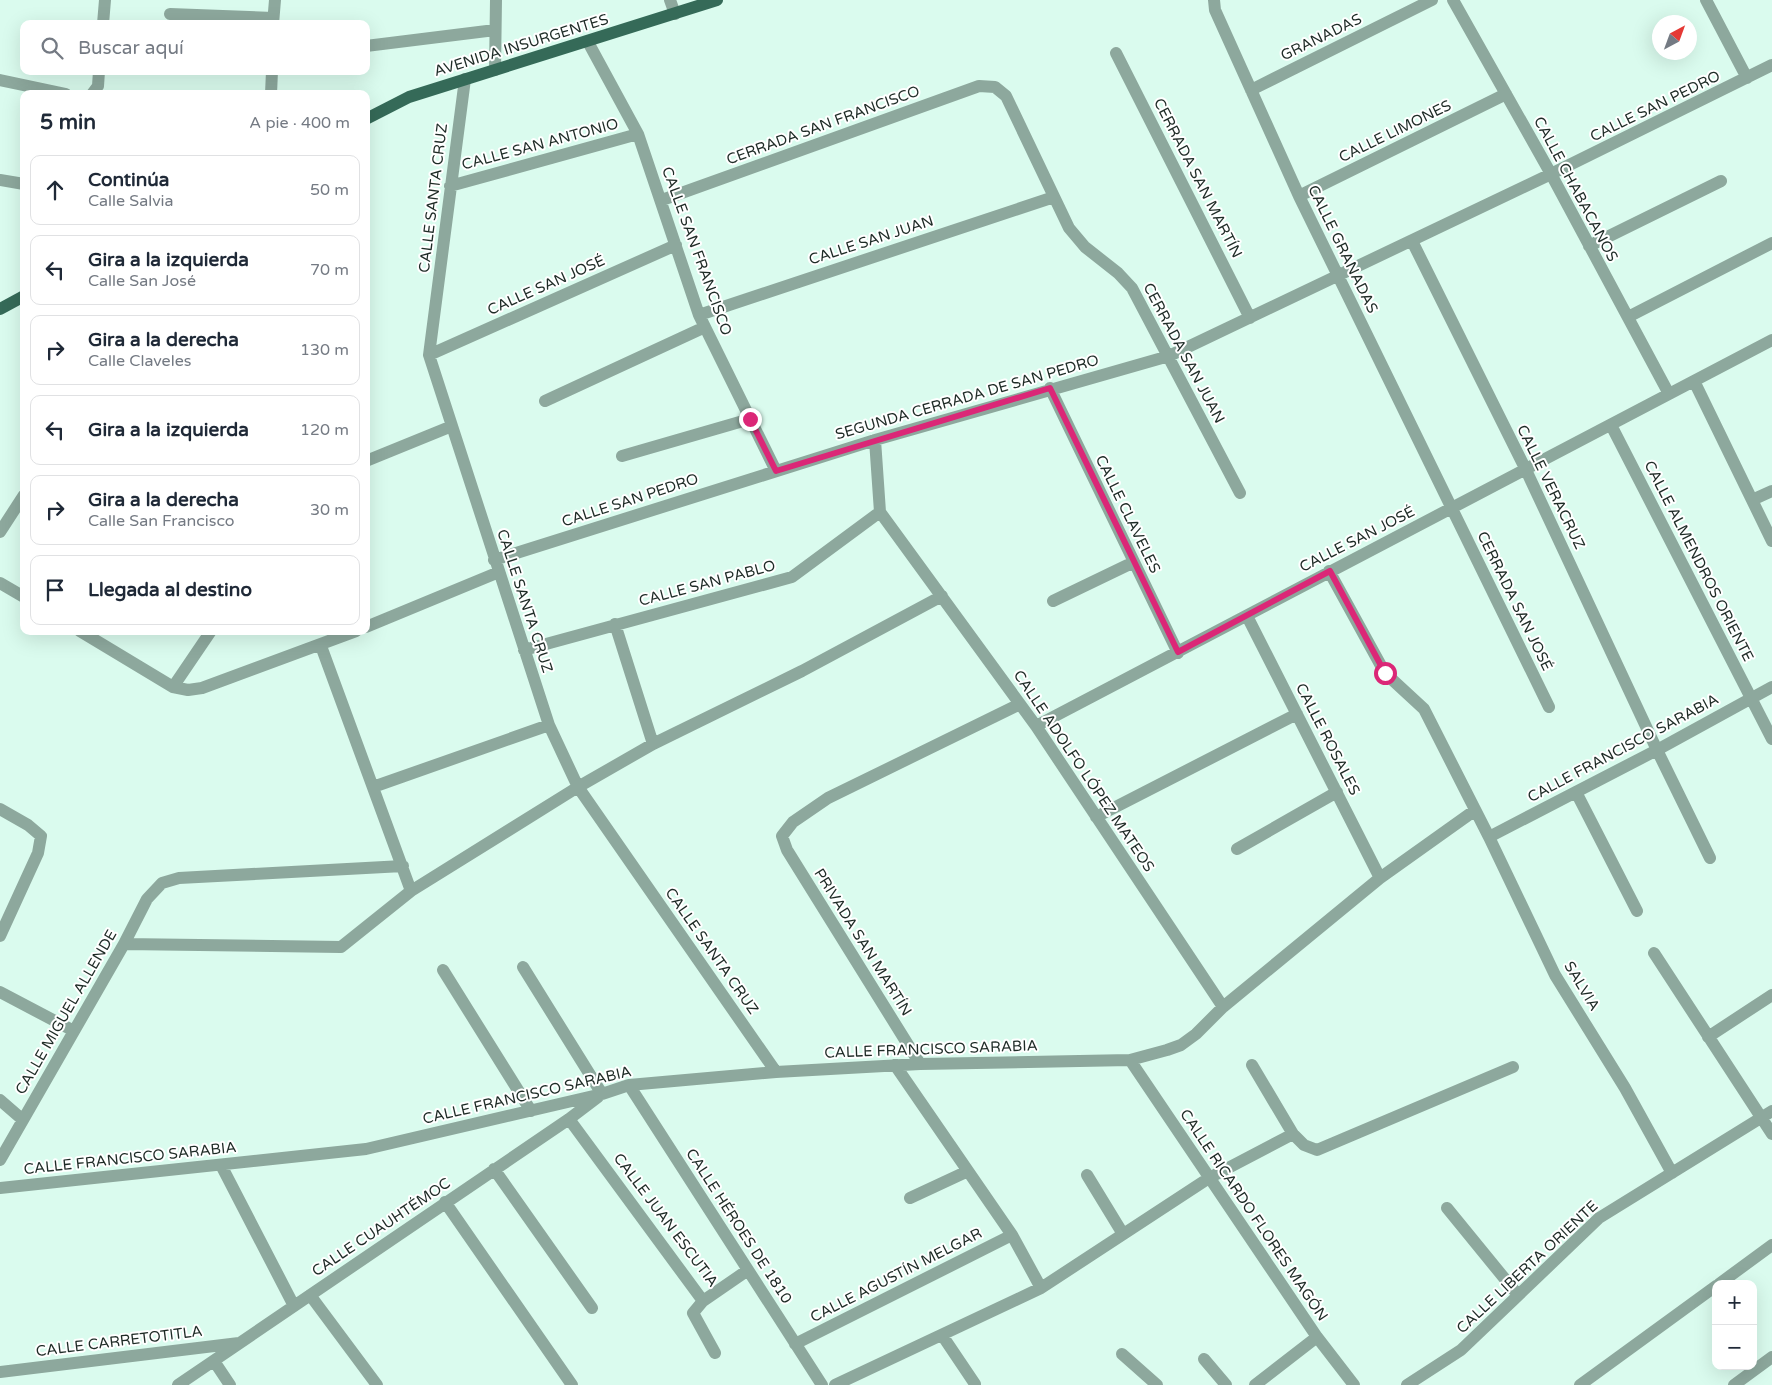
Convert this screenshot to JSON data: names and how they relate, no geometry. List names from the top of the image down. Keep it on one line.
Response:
{"streets":{"main road":["AVENIDA INSURGENTES"],"street":["GRANADAS","CALLE SAN PEDRO","CERRADA SAN FRANCISCO","CALLE LIMONES","CALLE SAN ANTONIO","CERRADA SAN MARTÍN","CALLE CHABACANOS","CALLE SANTA CRUZ","CALLE SAN JUAN","CALLE GRANADAS","CALLE SAN FRANCISCO","CALLE SAN JOSÉ","CERRADA SAN JUAN","SEGUNDA CERRADA DE SAN PEDRO","CALLE VERACRUZ","CALLE CLAVELES","CALLE ALMENDROS ORIENTE","CALLE SAN PABLO","CERRADA SAN JOSÉ","CALLE ROSALES","CALLE FRANCISCO SARABIA","CALLE ADOLFO LÓPEZ MATEOS","PRIVADA SAN MARTÍN","SALVIA","CALLE MIGUEL ALLENDE","CALLE RICARDO FLORES MAGÓN","CALLE JUAN ESCUTIA","CALLE HÉROES DE 1810","CALLE CUAUHTÉMOC","CALLE LIBERTA ORIENTE","CALLE AGUSTÍN MELGAR","CALLE CARRETOTITLA"]},"crossings":[["GRANADAS","CALLE GRANADAS"],["AVENIDA INSURGENTES","CALLE SANTA CRUZ"],["AVENIDA INSURGENTES","CALLE SAN FRANCISCO"],["CALLE SAN PEDRO","CALLE CHABACANOS"],["CALLE SAN PEDRO","CALLE SANTA CRUZ"],["CALLE SAN PEDRO","CALLE SAN FRANCISCO"],["CALLE SAN PEDRO","SEGUNDA CERRADA DE SAN PEDRO"],["CERRADA SAN FRANCISCO","CALLE SAN FRANCISCO"],["CERRADA SAN FRANCISCO","CERRADA SAN JUAN"],["CALLE LIMONES","CALLE CHABACANOS"],["CALLE LIMONES","CALLE GRANADAS"],["CALLE SAN ANTONIO","CALLE SANTA CRUZ"],["CALLE SAN ANTONIO","CALLE SAN FRANCISCO"],["CALLE CHABACANOS","CALLE SAN JOSÉ"],["CALLE SANTA CRUZ","CALLE SAN JOSÉ"],["CALLE SANTA CRUZ","CALLE SAN PABLO"],["CALLE SANTA CRUZ","CALLE FRANCISCO SARABIA"],["CALLE SAN JUAN","CALLE SAN FRANCISCO"],["CALLE SAN JUAN","CERRADA SAN JUAN"],["CALLE GRANADAS","CALLE SAN JOSÉ"],["CALLE GRANADAS","CERRADA SAN JOSÉ"],["CALLE SAN FRANCISCO","CALLE SAN JOSÉ"],["CALLE SAN FRANCISCO","SEGUNDA CERRADA DE SAN PEDRO"],["CALLE SAN JOSÉ","CALLE VERACRUZ"],["CALLE SAN JOSÉ","CALLE CLAVELES"],["CALLE SAN JOSÉ","CALLE ALMENDROS ORIENTE"],["CALLE SAN JOSÉ","CERRADA SAN JOSÉ"],["CALLE SAN JOSÉ","CALLE ROSALES"],["CALLE SAN JOSÉ","CALLE ADOLFO LÓPEZ MATEOS"],["CALLE SAN JOSÉ","SALVIA"],["CERRADA SAN JUAN","SEGUNDA CERRADA DE SAN PEDRO"],["SEGUNDA CERRADA DE SAN PEDRO","CALLE CLAVELES"],["CALLE VERACRUZ","CALLE FRANCISCO SARABIA"],["CALLE ALMENDROS ORIENTE","CALLE FRANCISCO SARABIA"],["CALLE SAN PABLO","CALLE ADOLFO LÓPEZ MATEOS"],["CALLE FRANCISCO SARABIA","CALLE ADOLFO LÓPEZ MATEOS"],["CALLE FRANCISCO SARABIA","PRIVADA SAN MARTÍN"],["CALLE FRANCISCO SARABIA","SALVIA"],["CALLE FRANCISCO SARABIA","CALLE RICARDO FLORES MAGÓN"],["CALLE FRANCISCO SARABIA","CALLE HÉROES DE 1810"],["CALLE FRANCISCO SARABIA","CALLE CUAUHTÉMOC"],["CALLE ADOLFO LÓPEZ MATEOS","PRIVADA SAN MARTÍN"],["SALVIA","CALLE LIBERTA ORIENTE"],["CALLE JUAN ESCUTIA","CALLE HÉROES DE 1810"],["CALLE JUAN ESCUTIA","CALLE CUAUHTÉMOC"],["CALLE HÉROES DE 1810","CALLE AGUSTÍN MELGAR"],["CALLE CUAUHTÉMOC","CALLE CARRETOTITLA"]],"north":"top right","page":{"search":"Buscar aquí","heading":["5 min","A pie · 400 m"],"list":[["Continúa","Calle Salvia","50 m"],["Gira a la izquierda","Calle San José","70 m"],["Gira a la derecha","Calle Claveles","130 m"],["Gira a la izquierda","120 m"],["Gira a la derecha","Calle San Francisco","30 m"],"Llegada al destino"],"map_buttons":["+","−"]}}
